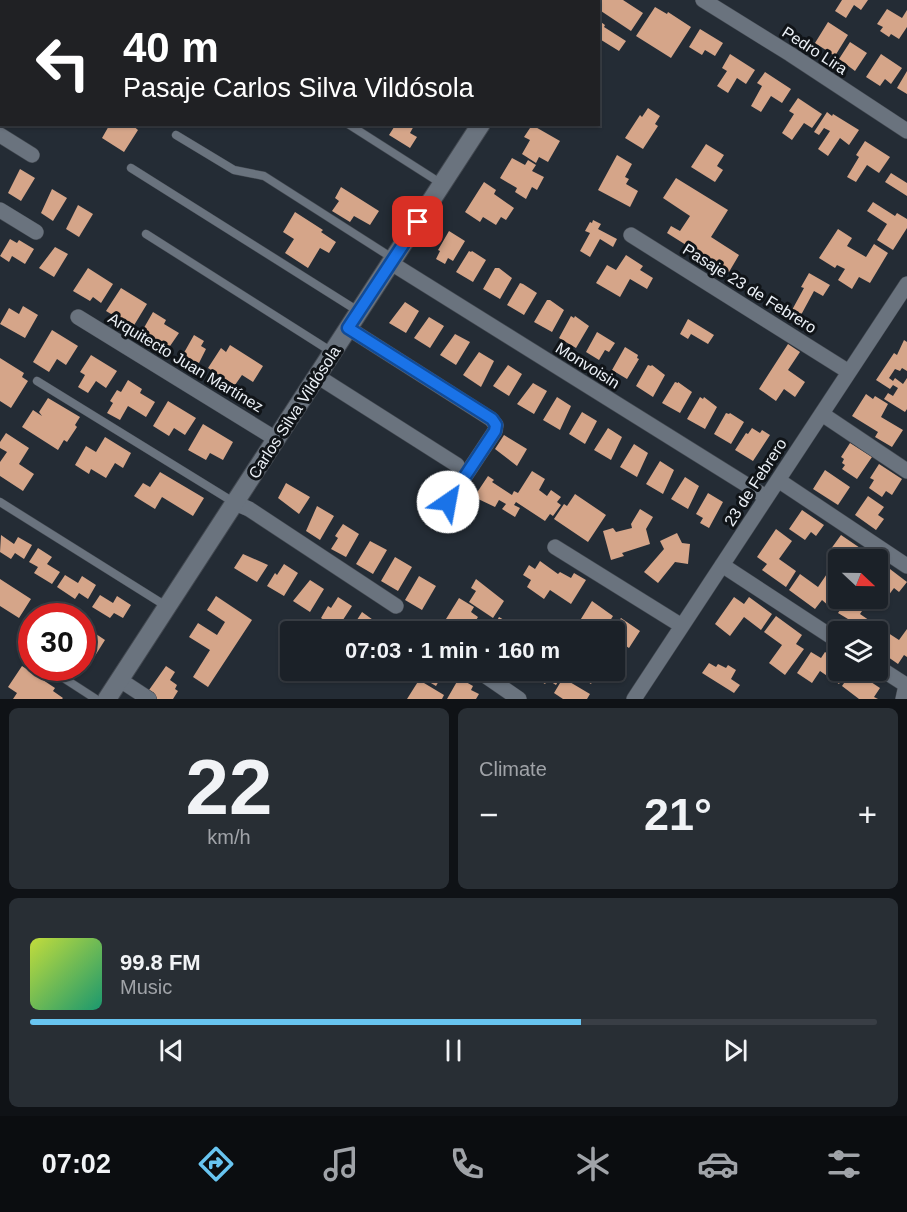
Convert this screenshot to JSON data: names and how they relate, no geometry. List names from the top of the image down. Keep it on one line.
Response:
{"streets":{"street":["Pedro Lira","Pasaje 23 de Febrero","Arquitecto Juan Martínez","Monvoisin","Carlos Silva Vildósola","23 de Febrero"]},"crossings":[["Pasaje 23 de Febrero","23 de Febrero"],["Arquitecto Juan Martínez","Carlos Silva Vildósola"],["Monvoisin","Carlos Silva Vildósola"],["Monvoisin","23 de Febrero"]],"north":"right","page":{"turn":["40 m","Pasaje Carlos Silva Vildósola"],"limit":"30","trip":"07:03 · 1 min · 160 m","tile":[["22","km/h"],"Climate"],"heat":["−","21°","+"],"song":["99.8 FM","Music"],"tabs":"07:02"}}
